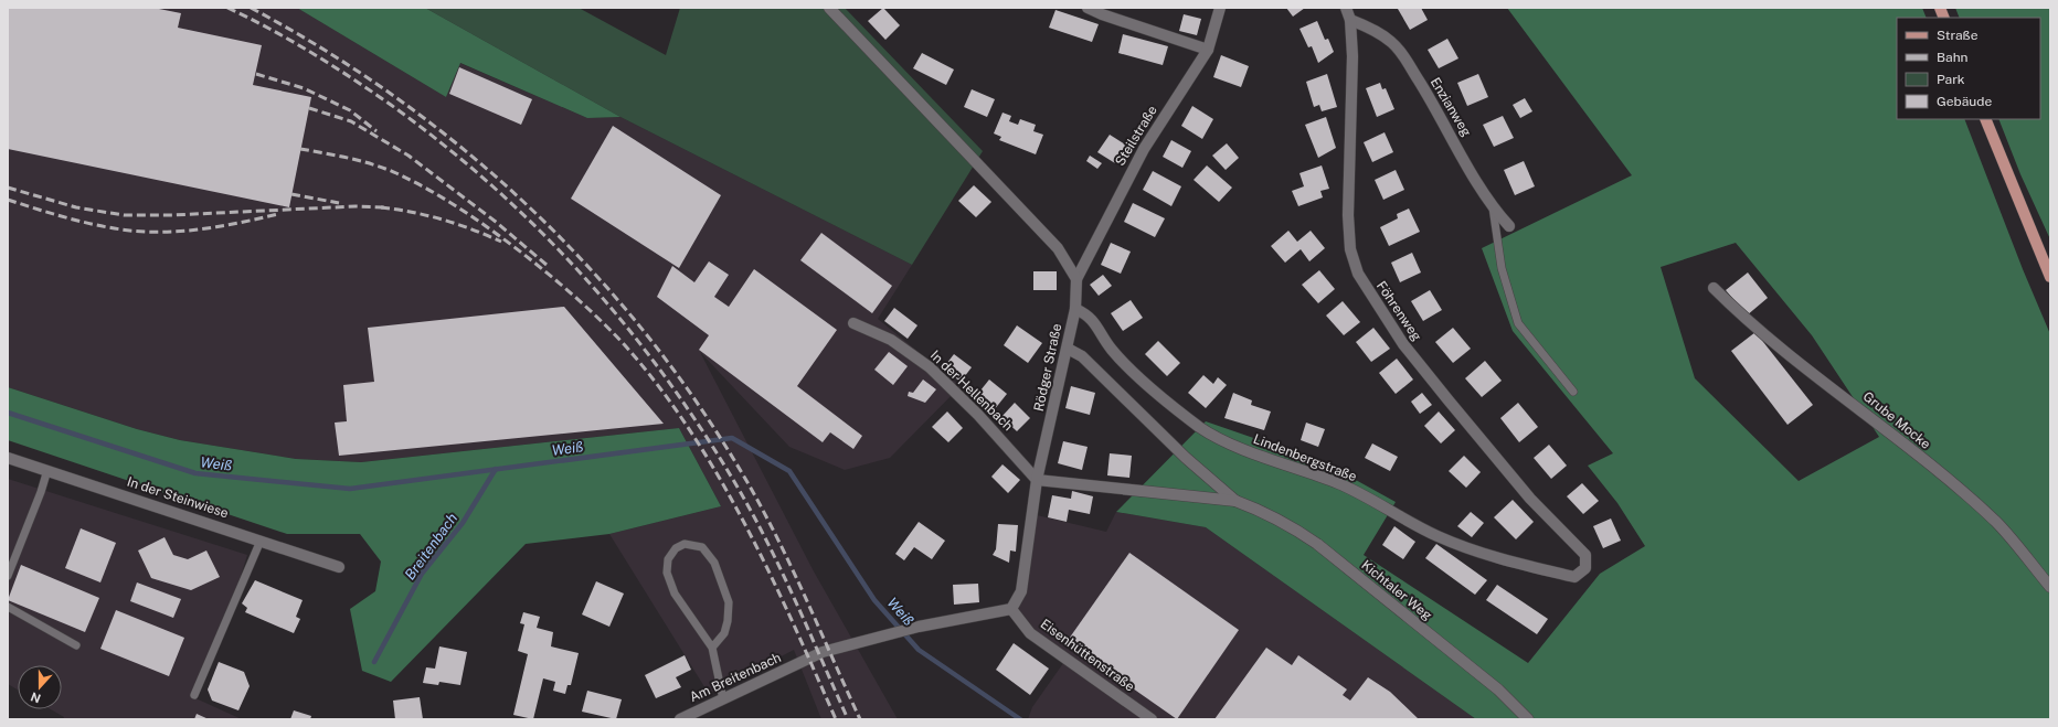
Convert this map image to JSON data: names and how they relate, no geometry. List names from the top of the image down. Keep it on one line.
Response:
{"streets":{"street":["Enzianweg","Steilstraße","Föhrenweg","Rödger Straße","In der Hellenbach","Grube Mocke","Lindenbergstraße","In der Steinwiese","Kichtaler Weg","Eisenhüttenstraße","Am Breitenbach"]},"crossings":[["Enzianweg","Föhrenweg"],["Steilstraße","Rödger Straße"],["Föhrenweg","Lindenbergstraße"],["Rödger Straße","In der Hellenbach"],["Rödger Straße","Lindenbergstraße"],["Rödger Straße","Kichtaler Weg"],["Rödger Straße","Eisenhüttenstraße"],["Rödger Straße","Am Breitenbach"],["In der Hellenbach","Kichtaler Weg"],["Eisenhüttenstraße","Am Breitenbach"]],"water":["Weiß","Breitenbach"],"legend":["Straße","Bahn","Park","Gebäude"],"north":"bottom"}
